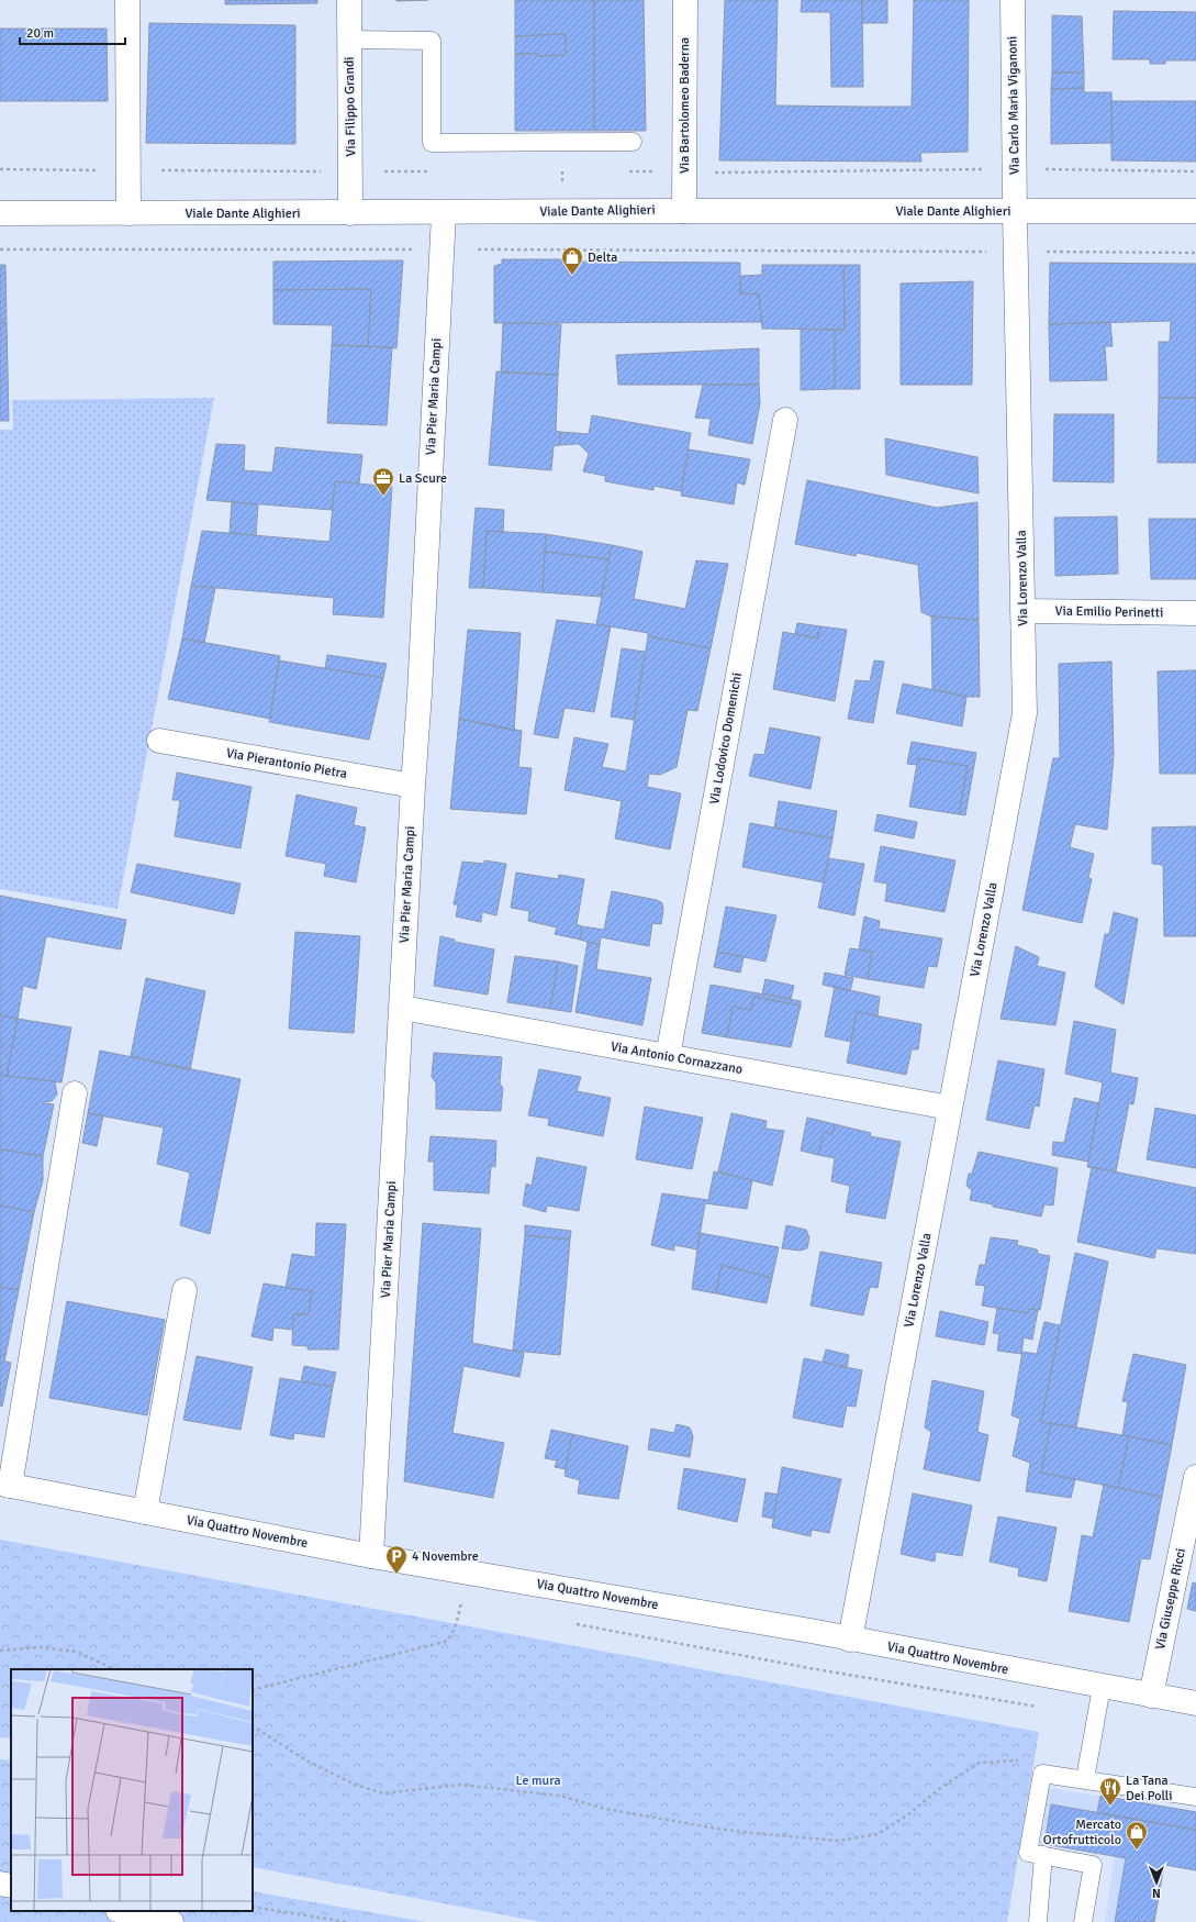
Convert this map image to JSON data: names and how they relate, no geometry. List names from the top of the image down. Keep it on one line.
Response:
{"streets":{"street":["Via Bartolomeo Baderna","Via Carlo Maria Viganoni","Via Filippo Grandi","Viale Dante Alighieri","Via Pier Maria Campi","Via Lorenzo Valla","Via Emilio Perinetti","Via Lodovico Domenichi","Via Pierantonio Pietra","Via Antonio Cornazzano","Via Quattro Novembre","Via Giuseppe Ricci"]},"crossings":[["Via Bartolomeo Baderna","Viale Dante Alighieri"],["Via Carlo Maria Viganoni","Viale Dante Alighieri"],["Via Carlo Maria Viganoni","Via Lorenzo Valla"],["Via Filippo Grandi","Viale Dante Alighieri"],["Viale Dante Alighieri","Via Pier Maria Campi"],["Viale Dante Alighieri","Via Lorenzo Valla"],["Via Pier Maria Campi","Via Pierantonio Pietra"],["Via Pier Maria Campi","Via Antonio Cornazzano"],["Via Pier Maria Campi","Via Quattro Novembre"],["Via Lorenzo Valla","Via Emilio Perinetti"],["Via Lorenzo Valla","Via Antonio Cornazzano"],["Via Lorenzo Valla","Via Quattro Novembre"],["Via Lodovico Domenichi","Via Antonio Cornazzano"],["Via Quattro Novembre","Via Giuseppe Ricci"]],"parks":["Le mura"],"places":{"shop":["Delta","Mercato Ortofrutticolo"],"office":["La Scure"],"parking":["4 Novembre"],"restaurant":["La Tana Dei Polli"]},"scale_bar":"20 m","north":"bottom"}
